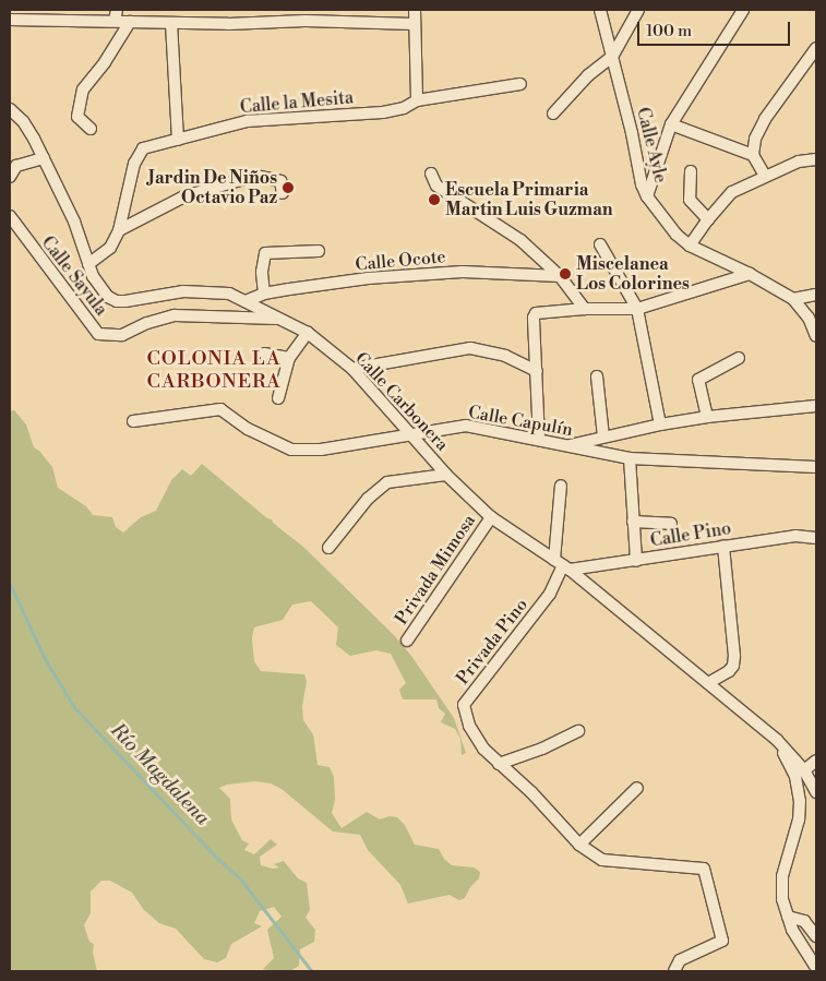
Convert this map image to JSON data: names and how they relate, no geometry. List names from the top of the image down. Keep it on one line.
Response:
{"streets":{"street":["Calle la Mesita","Calle Ayle","Calle Ocote","Calle Sayula","Calle Carbonera","Calle Capulín","Calle Pino","Privada Mimosa","Privada Pino"]},"crossings":[["Calle la Mesita","Calle Carbonera"],["Calle Ocote","Calle Carbonera"],["Calle Sayula","Calle Carbonera"],["Calle Carbonera","Calle Capulín"],["Calle Carbonera","Calle Pino"],["Calle Carbonera","Privada Mimosa"],["Calle Carbonera","Privada Pino"],["Calle Pino","Privada Pino"]],"districts":["COLONIA LA CARBONERA"],"water":["Río Magdalena"],"places":["Jardin De Niños Octavio Paz","Escuela Primaria Martin Luis Guzman","Miscelanea Los Colorines"],"scale_bar":"100 m"}
